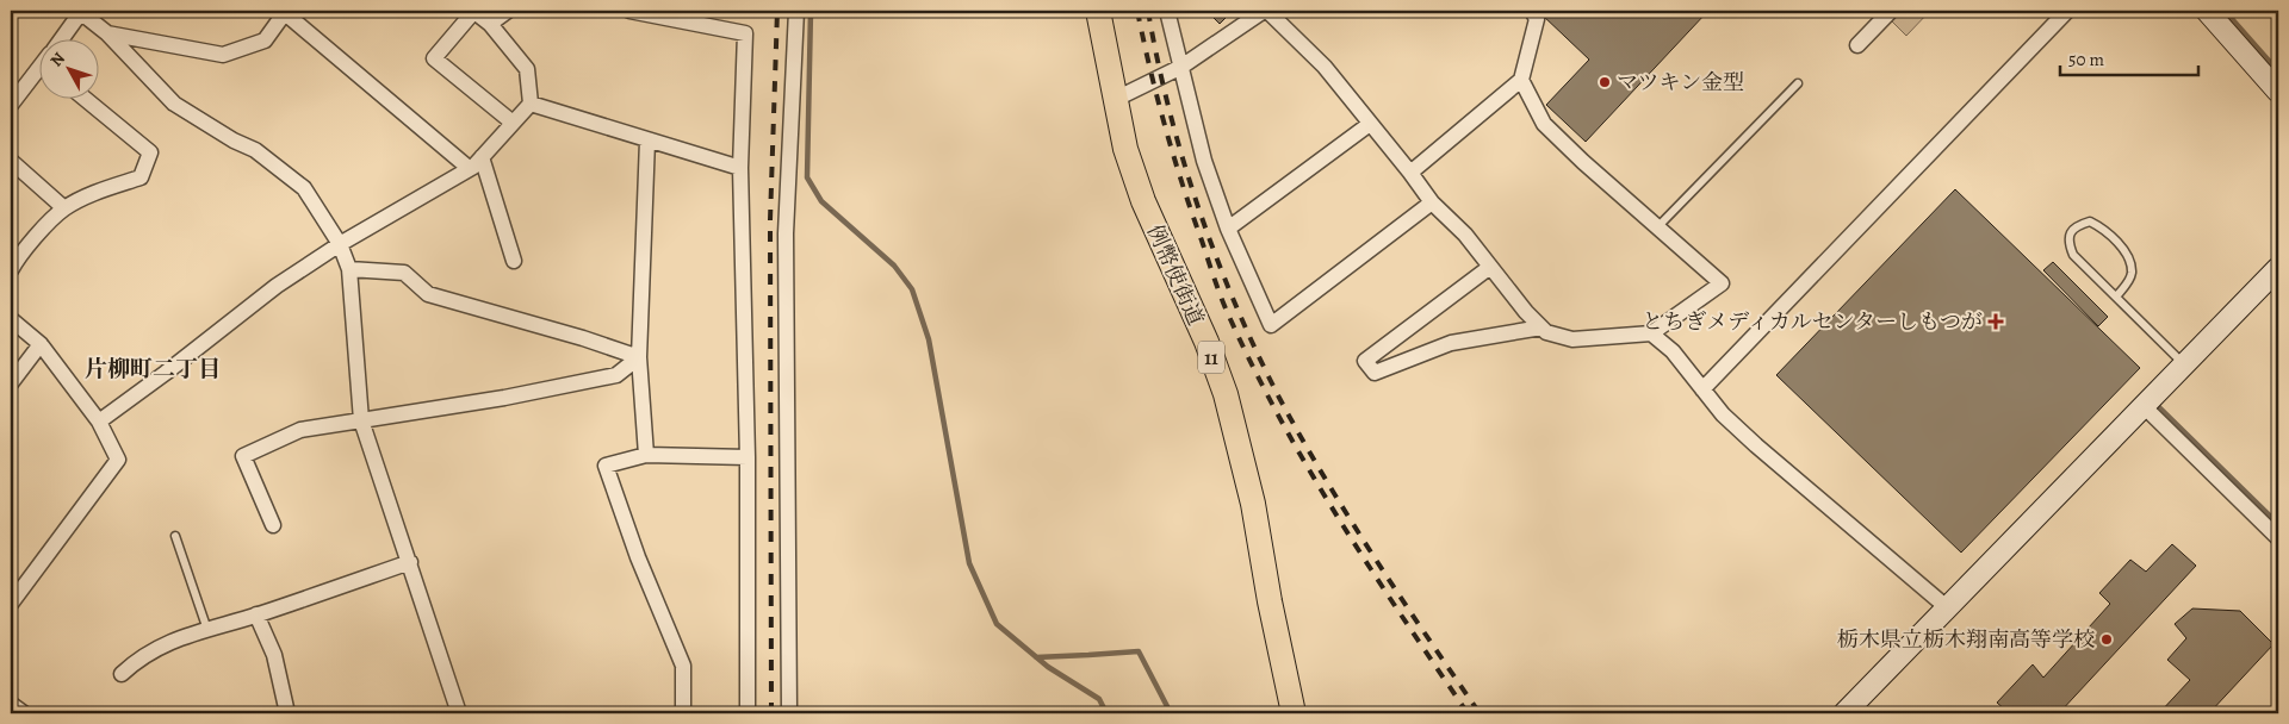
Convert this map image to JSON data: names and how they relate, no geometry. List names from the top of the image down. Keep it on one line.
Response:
{"streets":{"main road":["例幣使街道","11"]},"districts":["片柳町二丁目"],"places":{"other":["マツキン金型","栃木県立栃木翔南高等学校"],"health":["とちぎメディカルセンターしもつが"]},"scale_bar":"50 m","north":"top left"}
